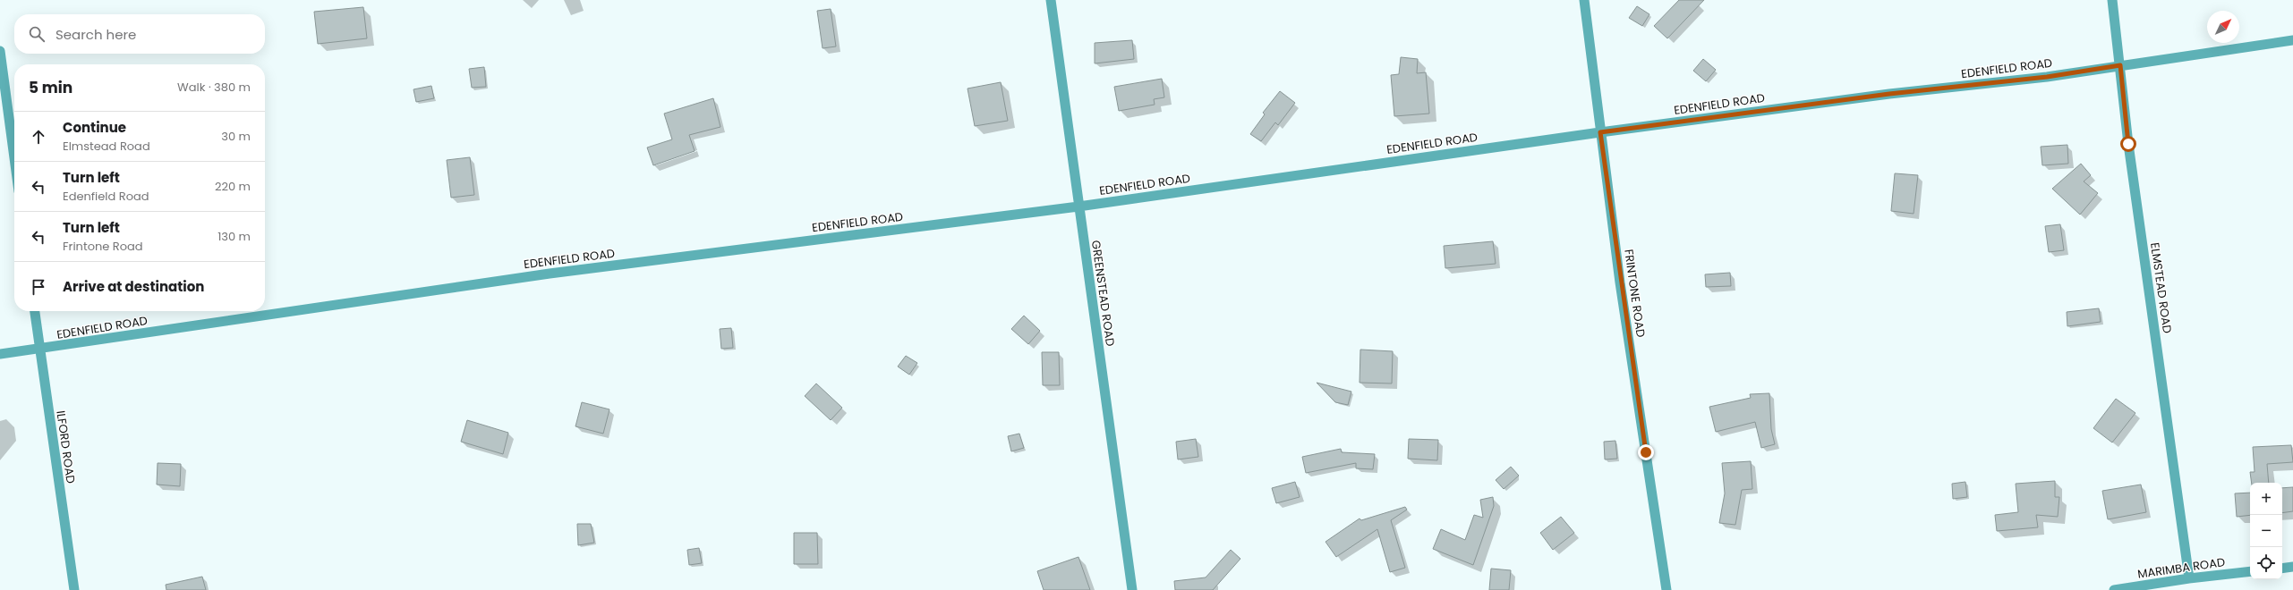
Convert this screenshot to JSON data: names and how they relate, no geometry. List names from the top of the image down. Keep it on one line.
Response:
{"streets":{"street":["EDENFIELD ROAD","ELMSTEAD ROAD","GREENSTEAD ROAD","FRINTONE ROAD","ILFORD ROAD","MARIMBA ROAD"]},"crossings":[["EDENFIELD ROAD","ELMSTEAD ROAD"],["EDENFIELD ROAD","GREENSTEAD ROAD"],["EDENFIELD ROAD","FRINTONE ROAD"],["EDENFIELD ROAD","ILFORD ROAD"],["ELMSTEAD ROAD","MARIMBA ROAD"]],"north":"top right","page":{"search":"Search here","heading":["5 min","Walk · 380 m"],"list":[["Continue","Elmstead Road","30 m"],["Turn left","Edenfield Road","220 m"],["Turn left","Frintone Road","130 m"],"Arrive at destination"],"map_buttons":["+","−"]}}
